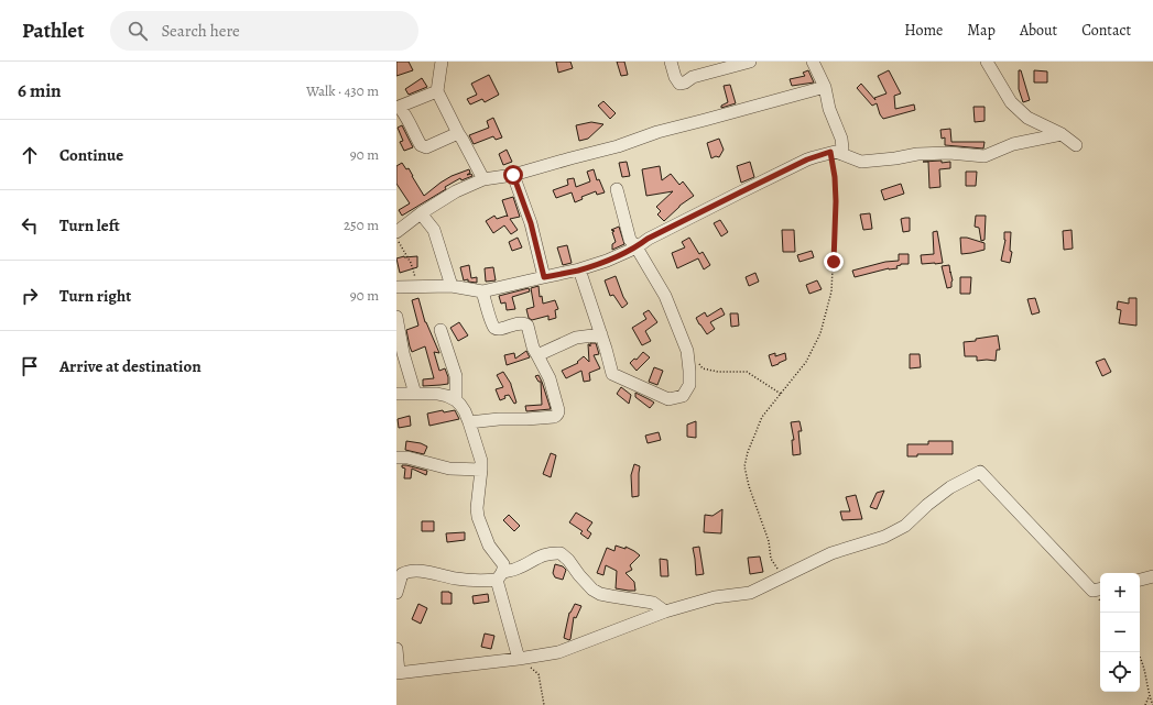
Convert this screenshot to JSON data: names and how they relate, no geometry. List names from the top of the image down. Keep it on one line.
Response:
{"page":{"header":"Pathlet","search":"Search here","nav":["Home","Map","About","Contact"],"heading":["6 min","Walk · 430 m"],"list":[["Continue","90 m"],["Turn left","250 m"],["Turn right","90 m"],"Arrive at destination"],"map_buttons":["+","−"]}}
